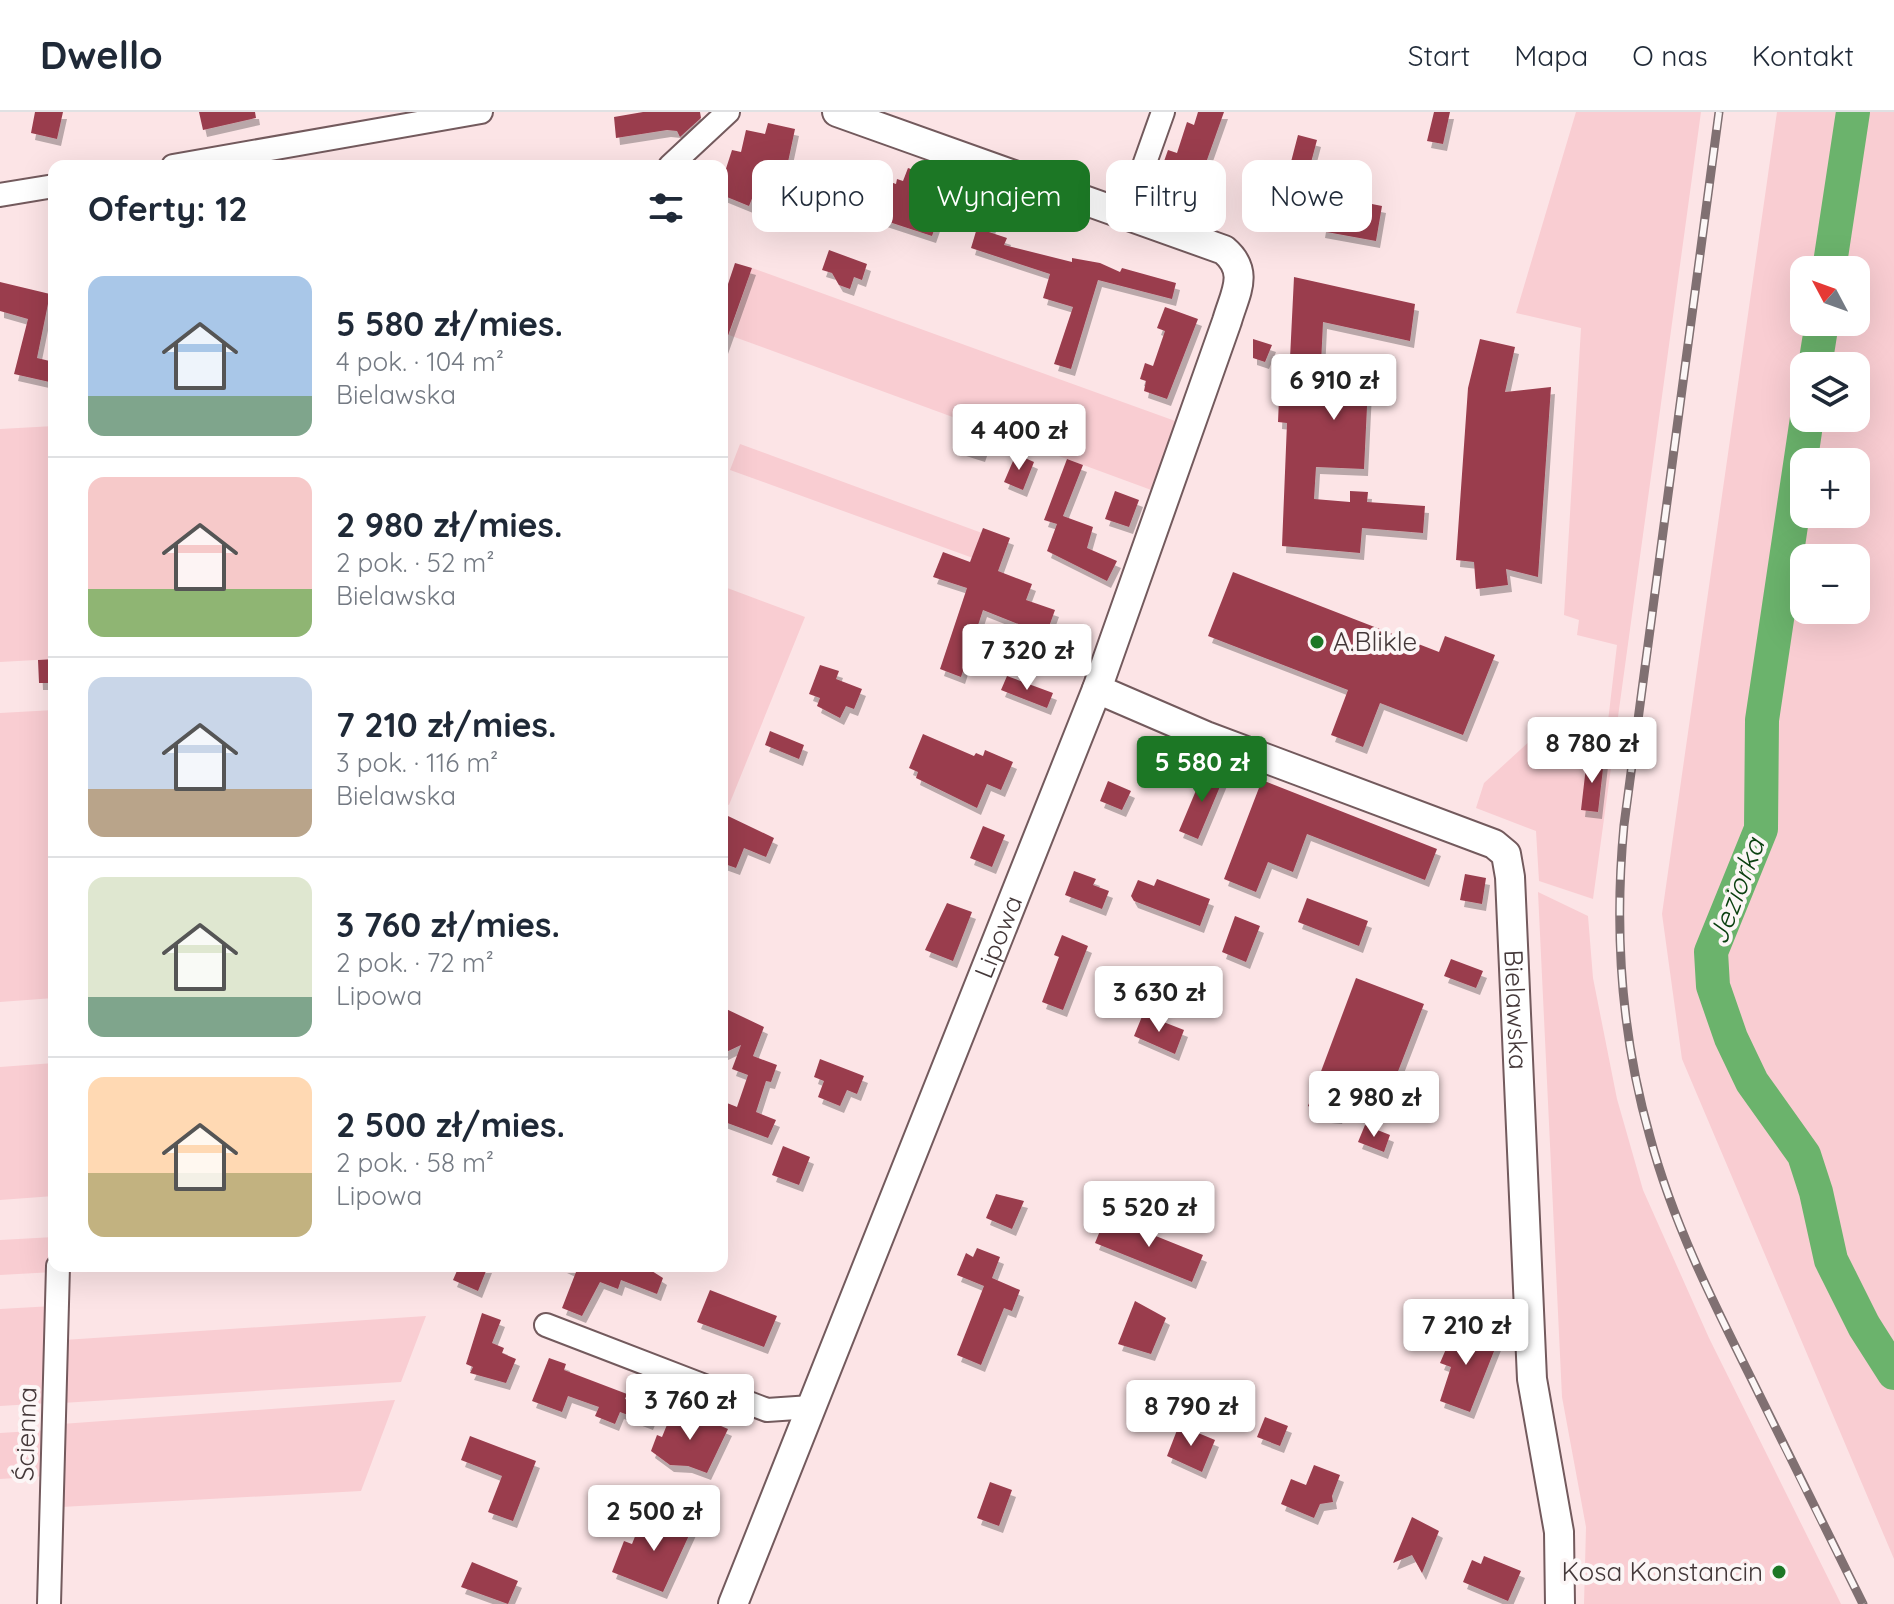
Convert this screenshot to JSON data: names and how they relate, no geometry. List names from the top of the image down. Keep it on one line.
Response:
{"streets":{"street":["Lipowa","Bielawska","Ścienna"]},"crossings":[["Lipowa","Bielawska"]],"water":["Jeziorka"],"places":["A.Blikle","Kosa Konstancin"],"north":"top left","page":{"header":"Dwello","nav":["Start","Mapa","O nas","Kontakt"],"chip":["Kupno","Wynajem","Filtry","Nowe"],"heading":"Oferty: 12","map_buttons":["+","−"],"list":[{"name":"5 580 zł/mies.","note":"4 pok. · 104 m² · Bielawska"},{"name":"2 980 zł/mies.","note":"2 pok. · 52 m² · Bielawska"},{"name":"7 210 zł/mies.","note":"3 pok. · 116 m² · Bielawska"},{"name":"3 760 zł/mies.","note":"2 pok. · 72 m² · Lipowa"},{"name":"2 500 zł/mies.","note":"2 pok. · 58 m² · Lipowa"}],"price":["6 910 zł","4 400 zł","7 320 zł","8 780 zł","5 580 zł","3 630 zł","2 980 zł","5 520 zł","7 210 zł","3 760 zł","8 790 zł","2 500 zł"]}}
